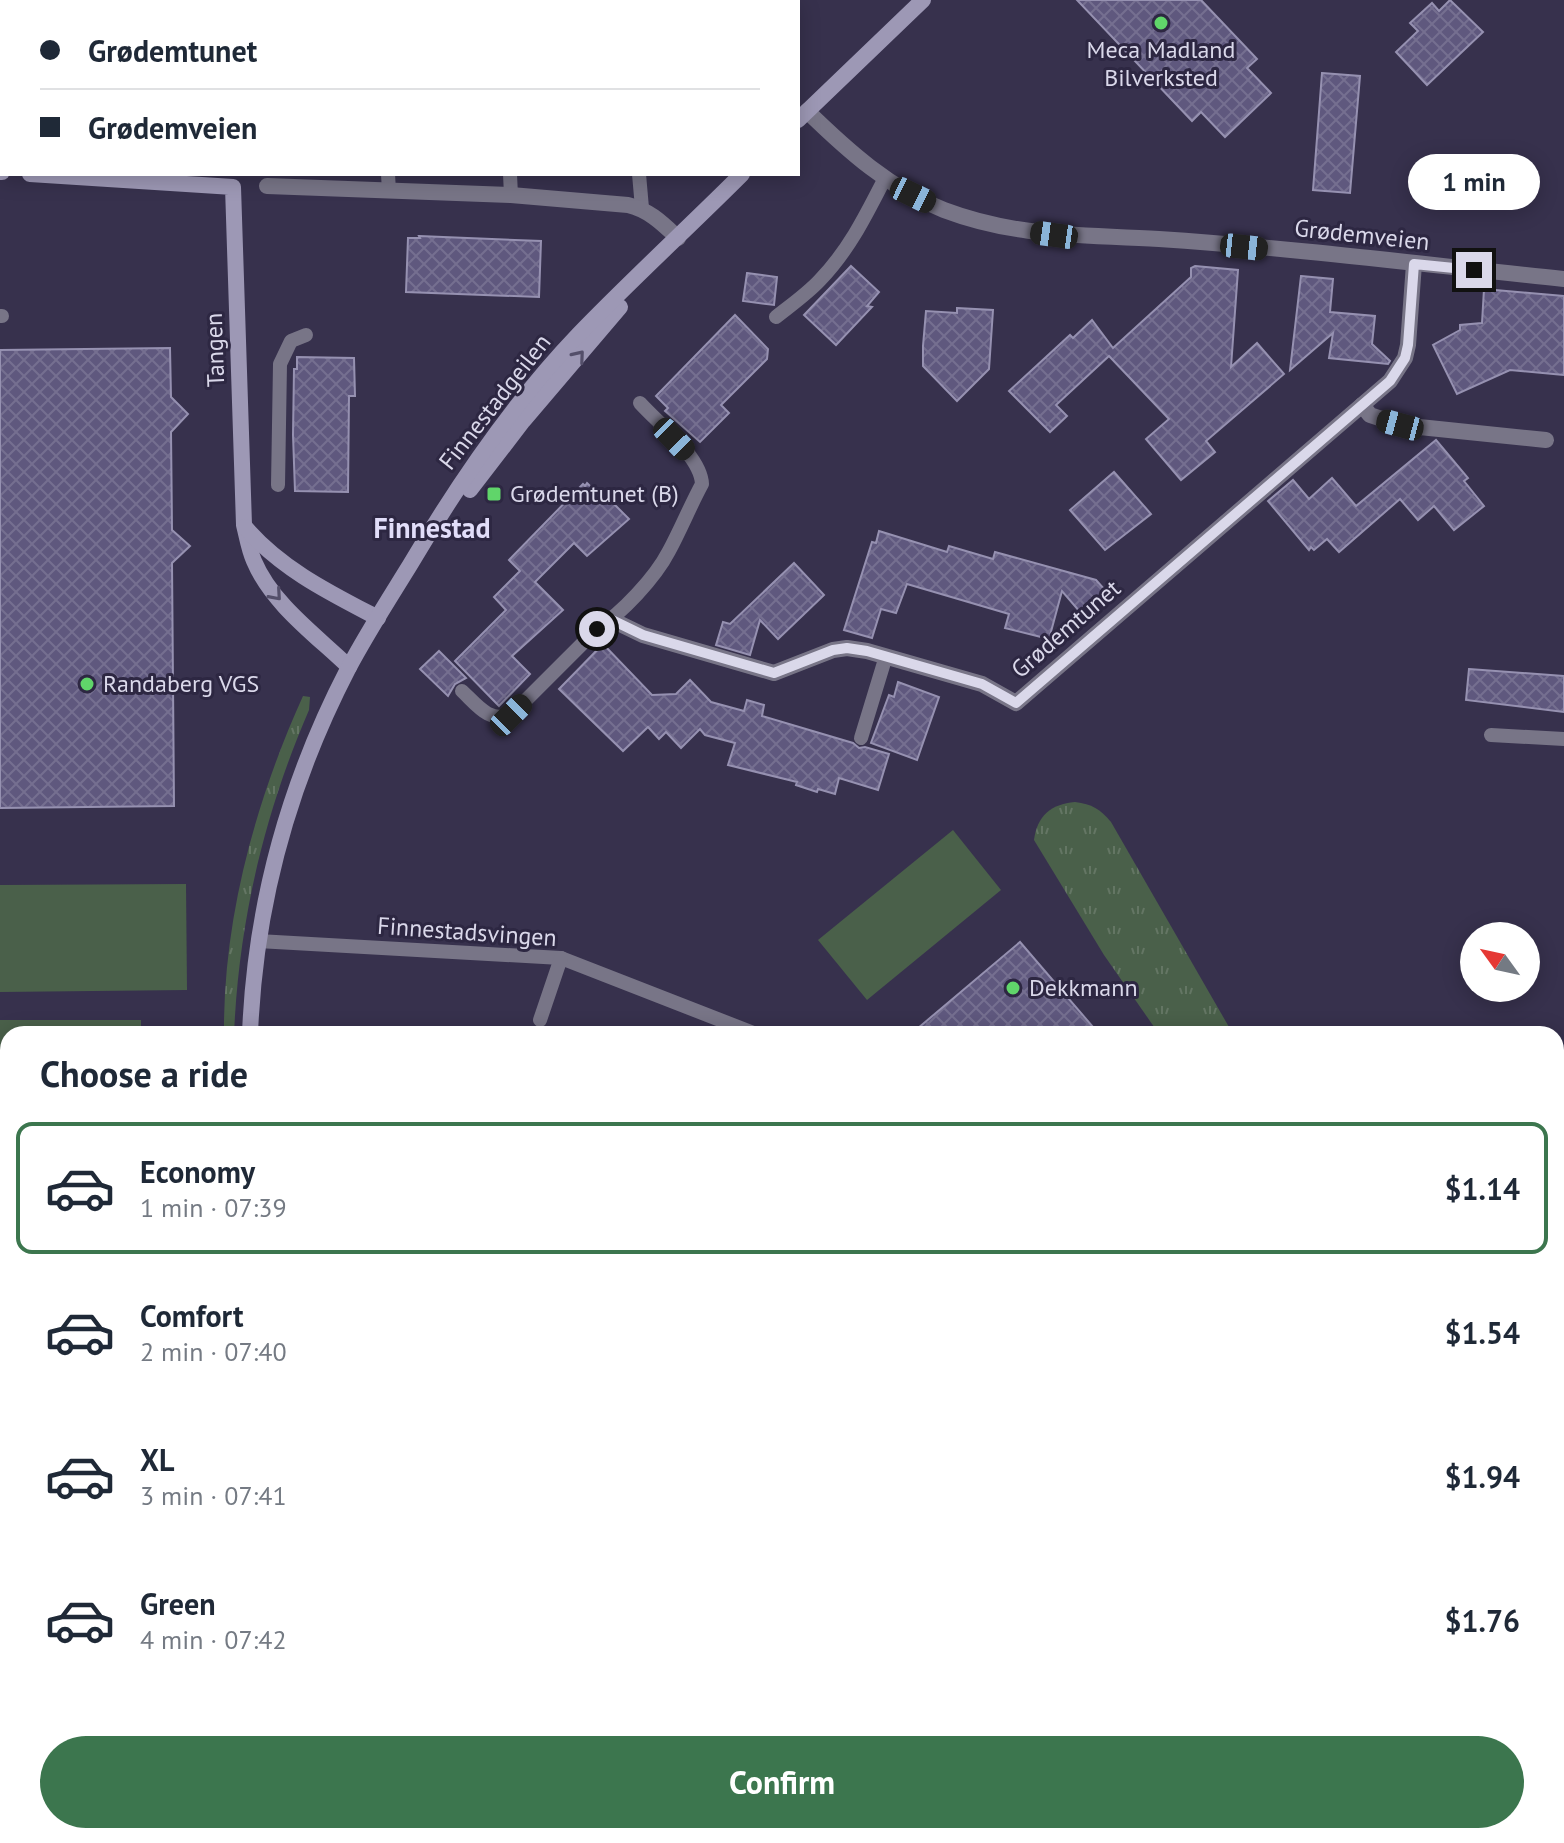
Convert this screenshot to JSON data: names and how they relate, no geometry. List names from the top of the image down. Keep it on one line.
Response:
{"streets":{"main road":["Tangen","Finnestadgeilen"],"street":["Grødemveien","Grødemtunet"],"lane":["Finnestadsvingen"]},"crossings":[["Grødemveien","Grødemtunet"],["Finnestadgeilen","Finnestadsvingen"]],"districts":["Finnestad"],"places":{"other":["Meca Madland Bilverksted","Randaberg VGS","Dekkmann"],"transit":["Grødemtunet (B)"]},"north":"top left","page":{"banner":["Grødemtunet","Grødemveien"],"bubble":"1 min","heading":"Choose a ride","list":[{"name":"Economy","note":"1 min · 07:39","value":"$1.14"},{"name":"Comfort","note":"2 min · 07:40","value":"$1.54"},{"name":"XL","note":"3 min · 07:41","value":"$1.94"},{"name":"Green","note":"4 min · 07:42","value":"$1.76"}],"buttons":"Confirm"}}
